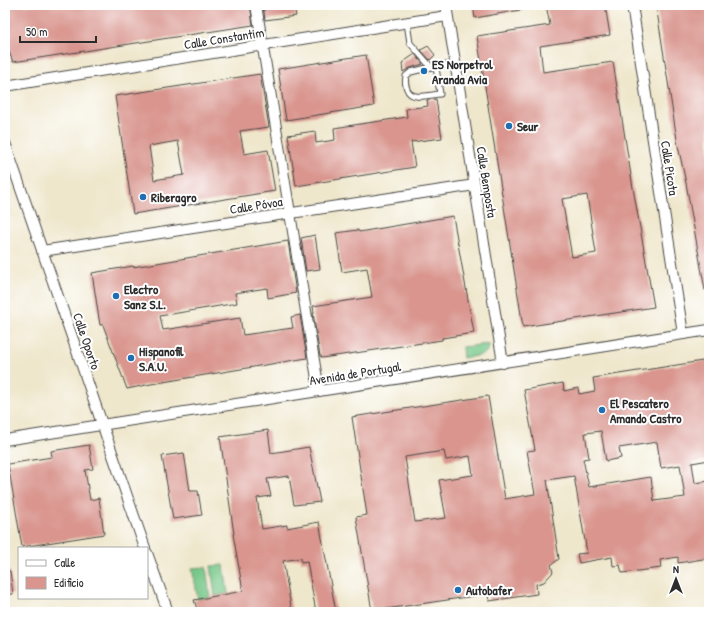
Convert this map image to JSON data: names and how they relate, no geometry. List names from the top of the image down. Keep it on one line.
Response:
{"streets":{"street":["Calle Constantim","Calle Picota","Calle Bemposta","Calle Póvoa","Calle Oporto","Avenida de Portugal"]},"crossings":[["Calle Constantim","Calle Bemposta"],["Calle Picota","Avenida de Portugal"],["Calle Bemposta","Calle Póvoa"],["Calle Bemposta","Avenida de Portugal"],["Calle Póvoa","Calle Oporto"],["Calle Oporto","Avenida de Portugal"]],"places":["ES Norpetrol Aranda Avia","Seur","Riberagro","Electro Sanz S.L.","Hispanofil S.A.U.","El Pescatero Amando Castro","Autobafer"],"legend":["Calle","Edificio"],"scale_bar":"50 m","north":"top"}
